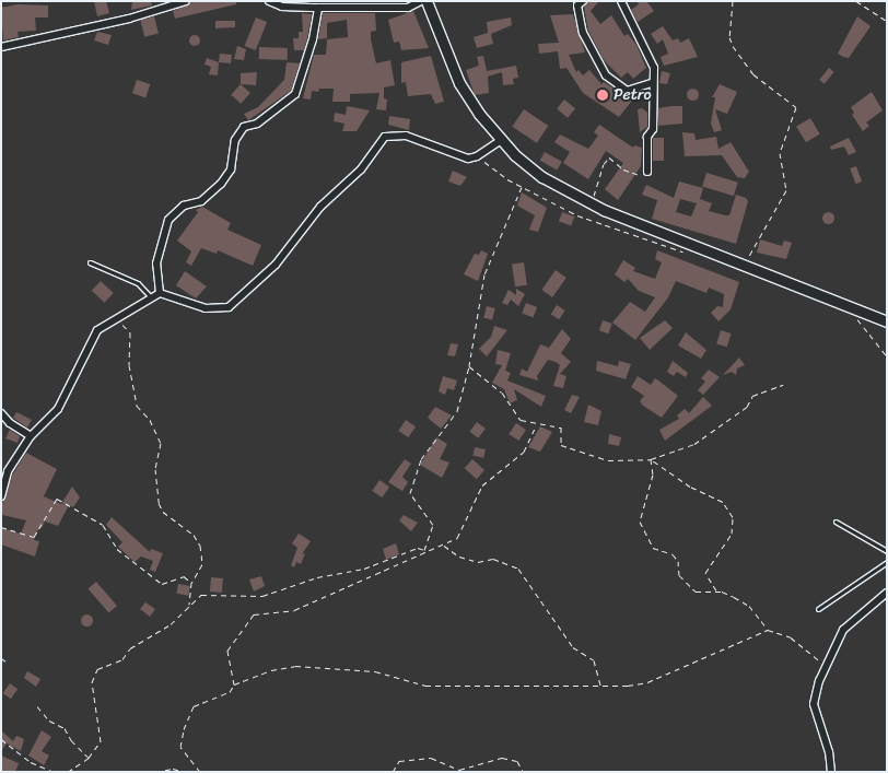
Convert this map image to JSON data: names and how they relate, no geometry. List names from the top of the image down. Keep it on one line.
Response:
{"places":["Petro"]}
